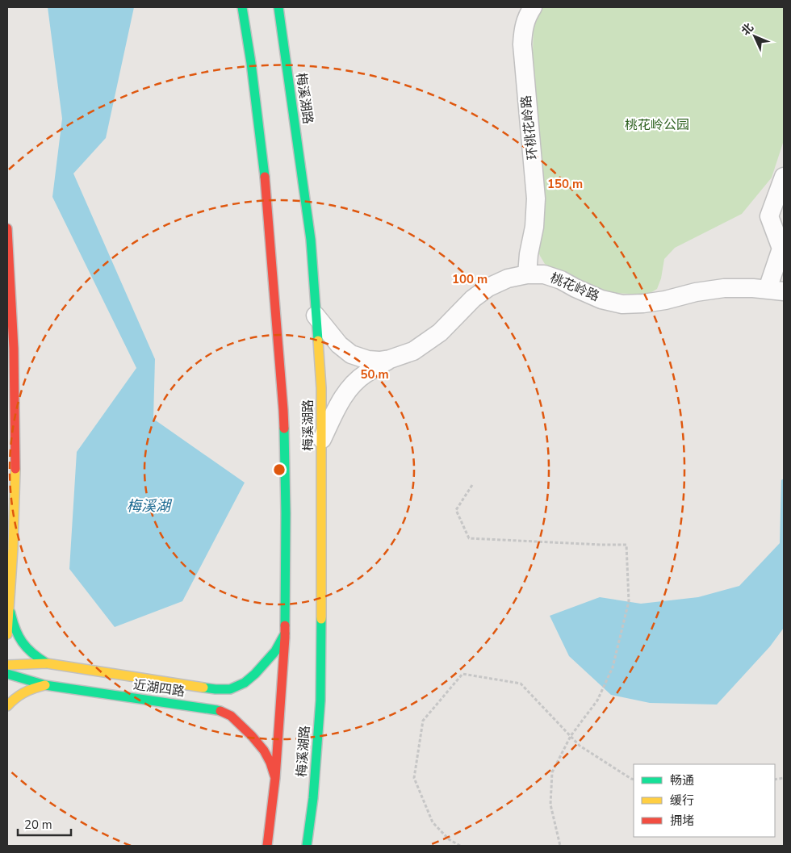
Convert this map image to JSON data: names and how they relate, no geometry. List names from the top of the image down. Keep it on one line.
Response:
{"streets":{"main road":["梅溪湖路","近湖四路"],"street":["环桃花岭路","桃花岭路"]},"crossings":[["梅溪湖路","近湖四路"],["环桃花岭路","桃花岭路"]],"water":["梅溪湖"],"parks":["桃花岭公园"],"legend":["畅通","缓行","拥堵"],"scale_bar":"20 m","north":"top left","rings":["150 m","100 m","50 m"]}
